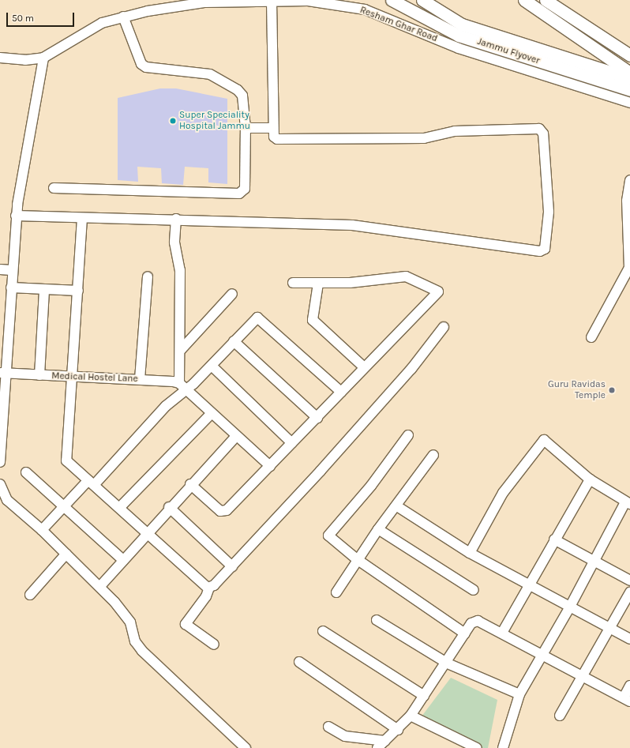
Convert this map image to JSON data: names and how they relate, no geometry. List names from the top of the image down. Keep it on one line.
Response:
{"streets":{"main road":["Jammu Flyover"],"street":["Resham Ghar Road","Medical Hostel Lane"]},"places":["Super Speciality Hospital Jammu","Guru Ravidas Temple"],"scale_bar":"50 m"}
